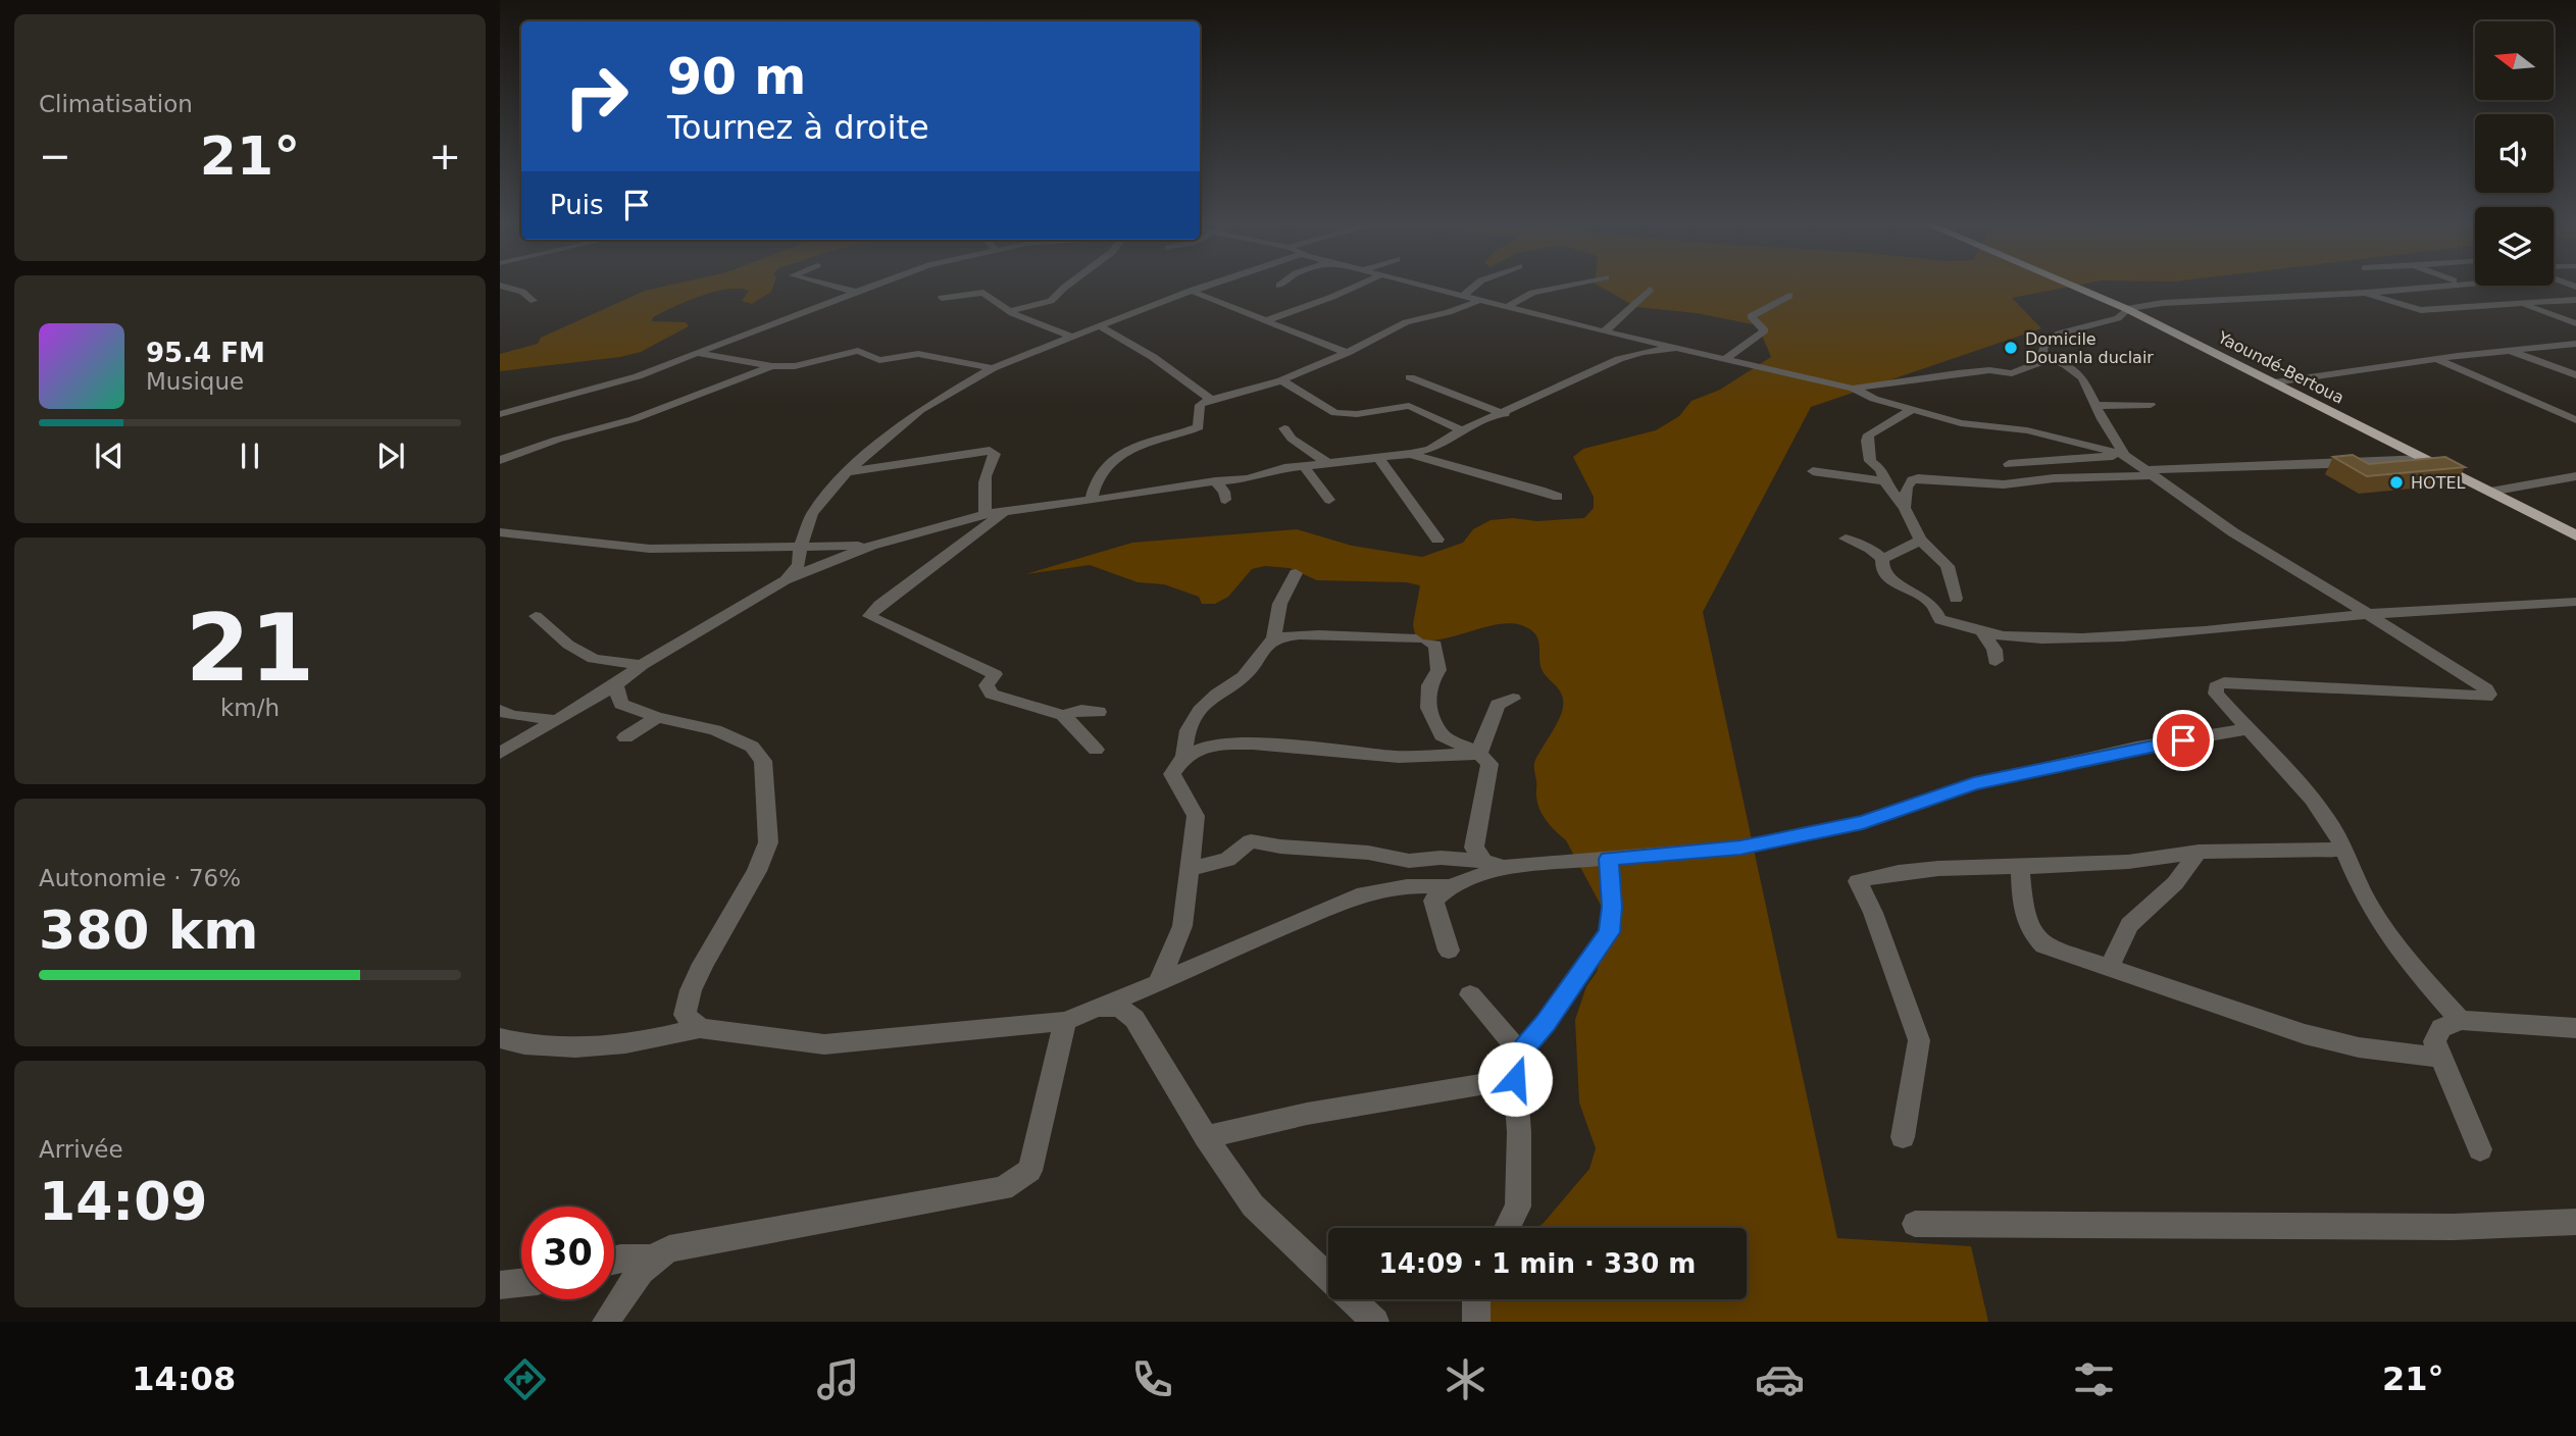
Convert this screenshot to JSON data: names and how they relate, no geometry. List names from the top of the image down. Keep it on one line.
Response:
{"streets":{"highway":["Yaoundé-Bertoua"]},"places":["Domicile Douanla duclair","HOTEL"],"north":"left","page":{"tile":["Climatisation",["21","km/h"],["Autonomie · 76%","380 km"],["Arrivée","14:09"]],"turn":["90 m","Tournez à droite"],"heat":["−","21°","+"],"then":"Puis","song":["95.4 FM","Musique"],"limit":"30","trip":"14:09 · 1 min · 330 m","tabs":["14:08","21°"]}}
